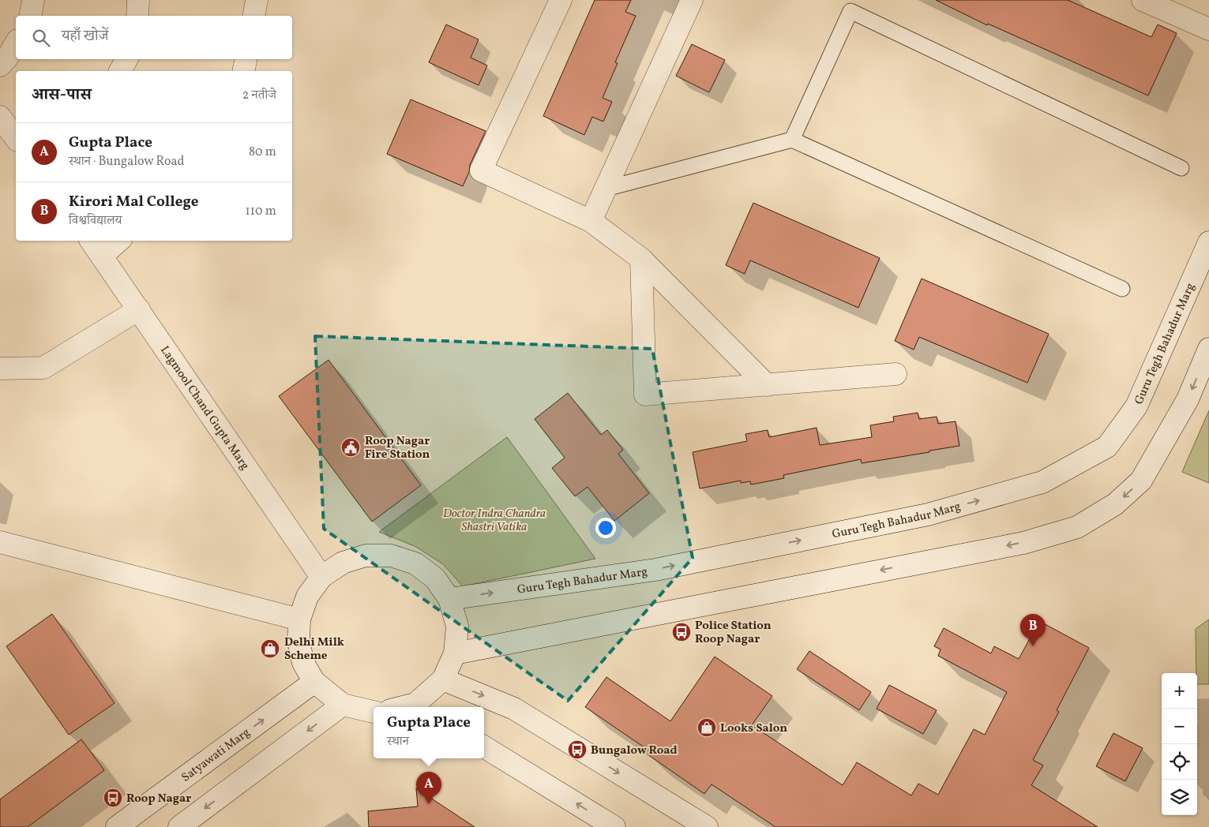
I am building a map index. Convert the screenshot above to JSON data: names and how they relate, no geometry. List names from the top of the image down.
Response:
{
  "streets": {
    "street": ["Guru Tegh Bahadur Marg", "Lagmool Chand Gupta Marg", "Satyawati Marg"]
  },
  "parks": ["Doctor Indra Chandra Shastri Vatika"],
  "places": {
    "public building": ["Roop Nagar Fire Station"],
    "bus stop": ["Police Station Roop Nagar", "Bungalow Road", "Roop Nagar"],
    "shop": ["Delhi Milk Scheme", "Looks Salon"]
  },
  "page": {
    "search": "यहाँ खोजें",
    "heading": ["आस-पास", "2 नतीजे"],
    "list": [
      {
        "mark": "A",
        "name": "Gupta Place",
        "note": "स्थान · Bungalow Road",
        "value": "80 m"
      },
      {
        "mark": "B",
        "name": "Kirori Mal College",
        "note": "विश्वविद्यालय",
        "value": "110 m"
      }
    ],
    "pins": ["B", "A"],
    "map_buttons": ["+", "−"],
    "popup": ["Gupta Place", "स्थान"]
  }
}
